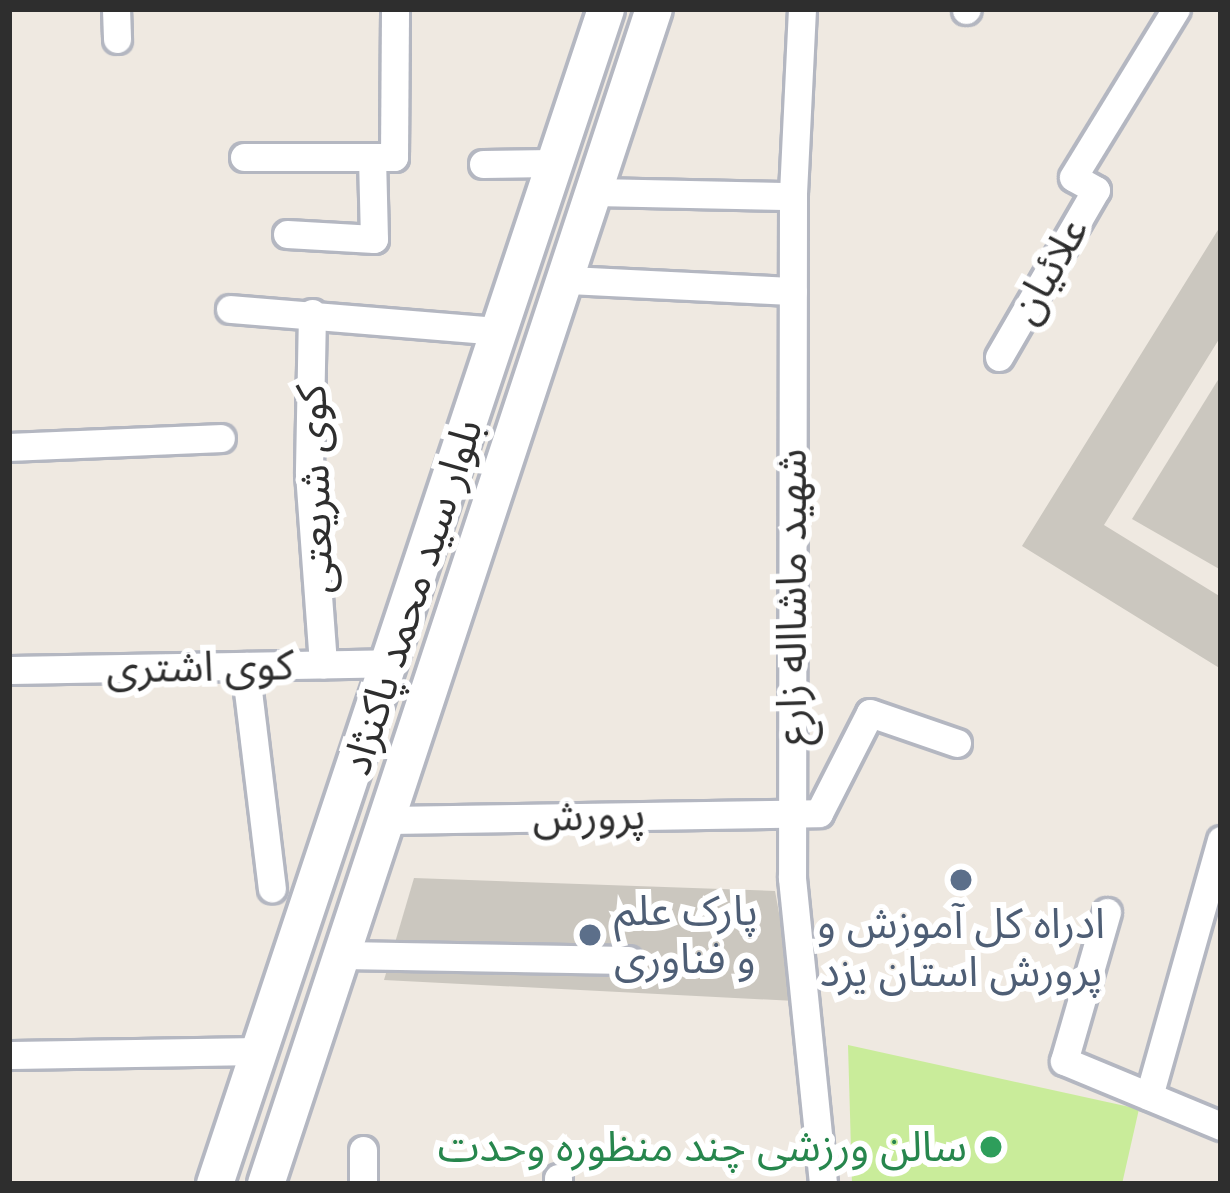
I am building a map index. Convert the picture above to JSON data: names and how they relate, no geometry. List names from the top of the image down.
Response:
{
  "streets": {
    "main road": ["بلوار سید محمد پاکنژاد"],
    "street": [
      "علائیان",
      "کوی شریعتی",
      "شهید ماشااله زارع",
      "کوی اشتری",
      "پرورش"
    ]
  },
  "crossings": [
    ["کوی شریعتی", "کوی اشتری"],
    ["بلوار سید محمد پاکنژاد", "کوی اشتری"],
    ["بلوار سید محمد پاکنژاد", "پرورش"],
    ["شهید ماشااله زارع", "پرورش"]
  ],
  "places": ["ادراه کل آموزش و پرورش استان یزد", "پارک علم و فناوری", "سالن ورزشی چند منظوره وحدت"]
}
